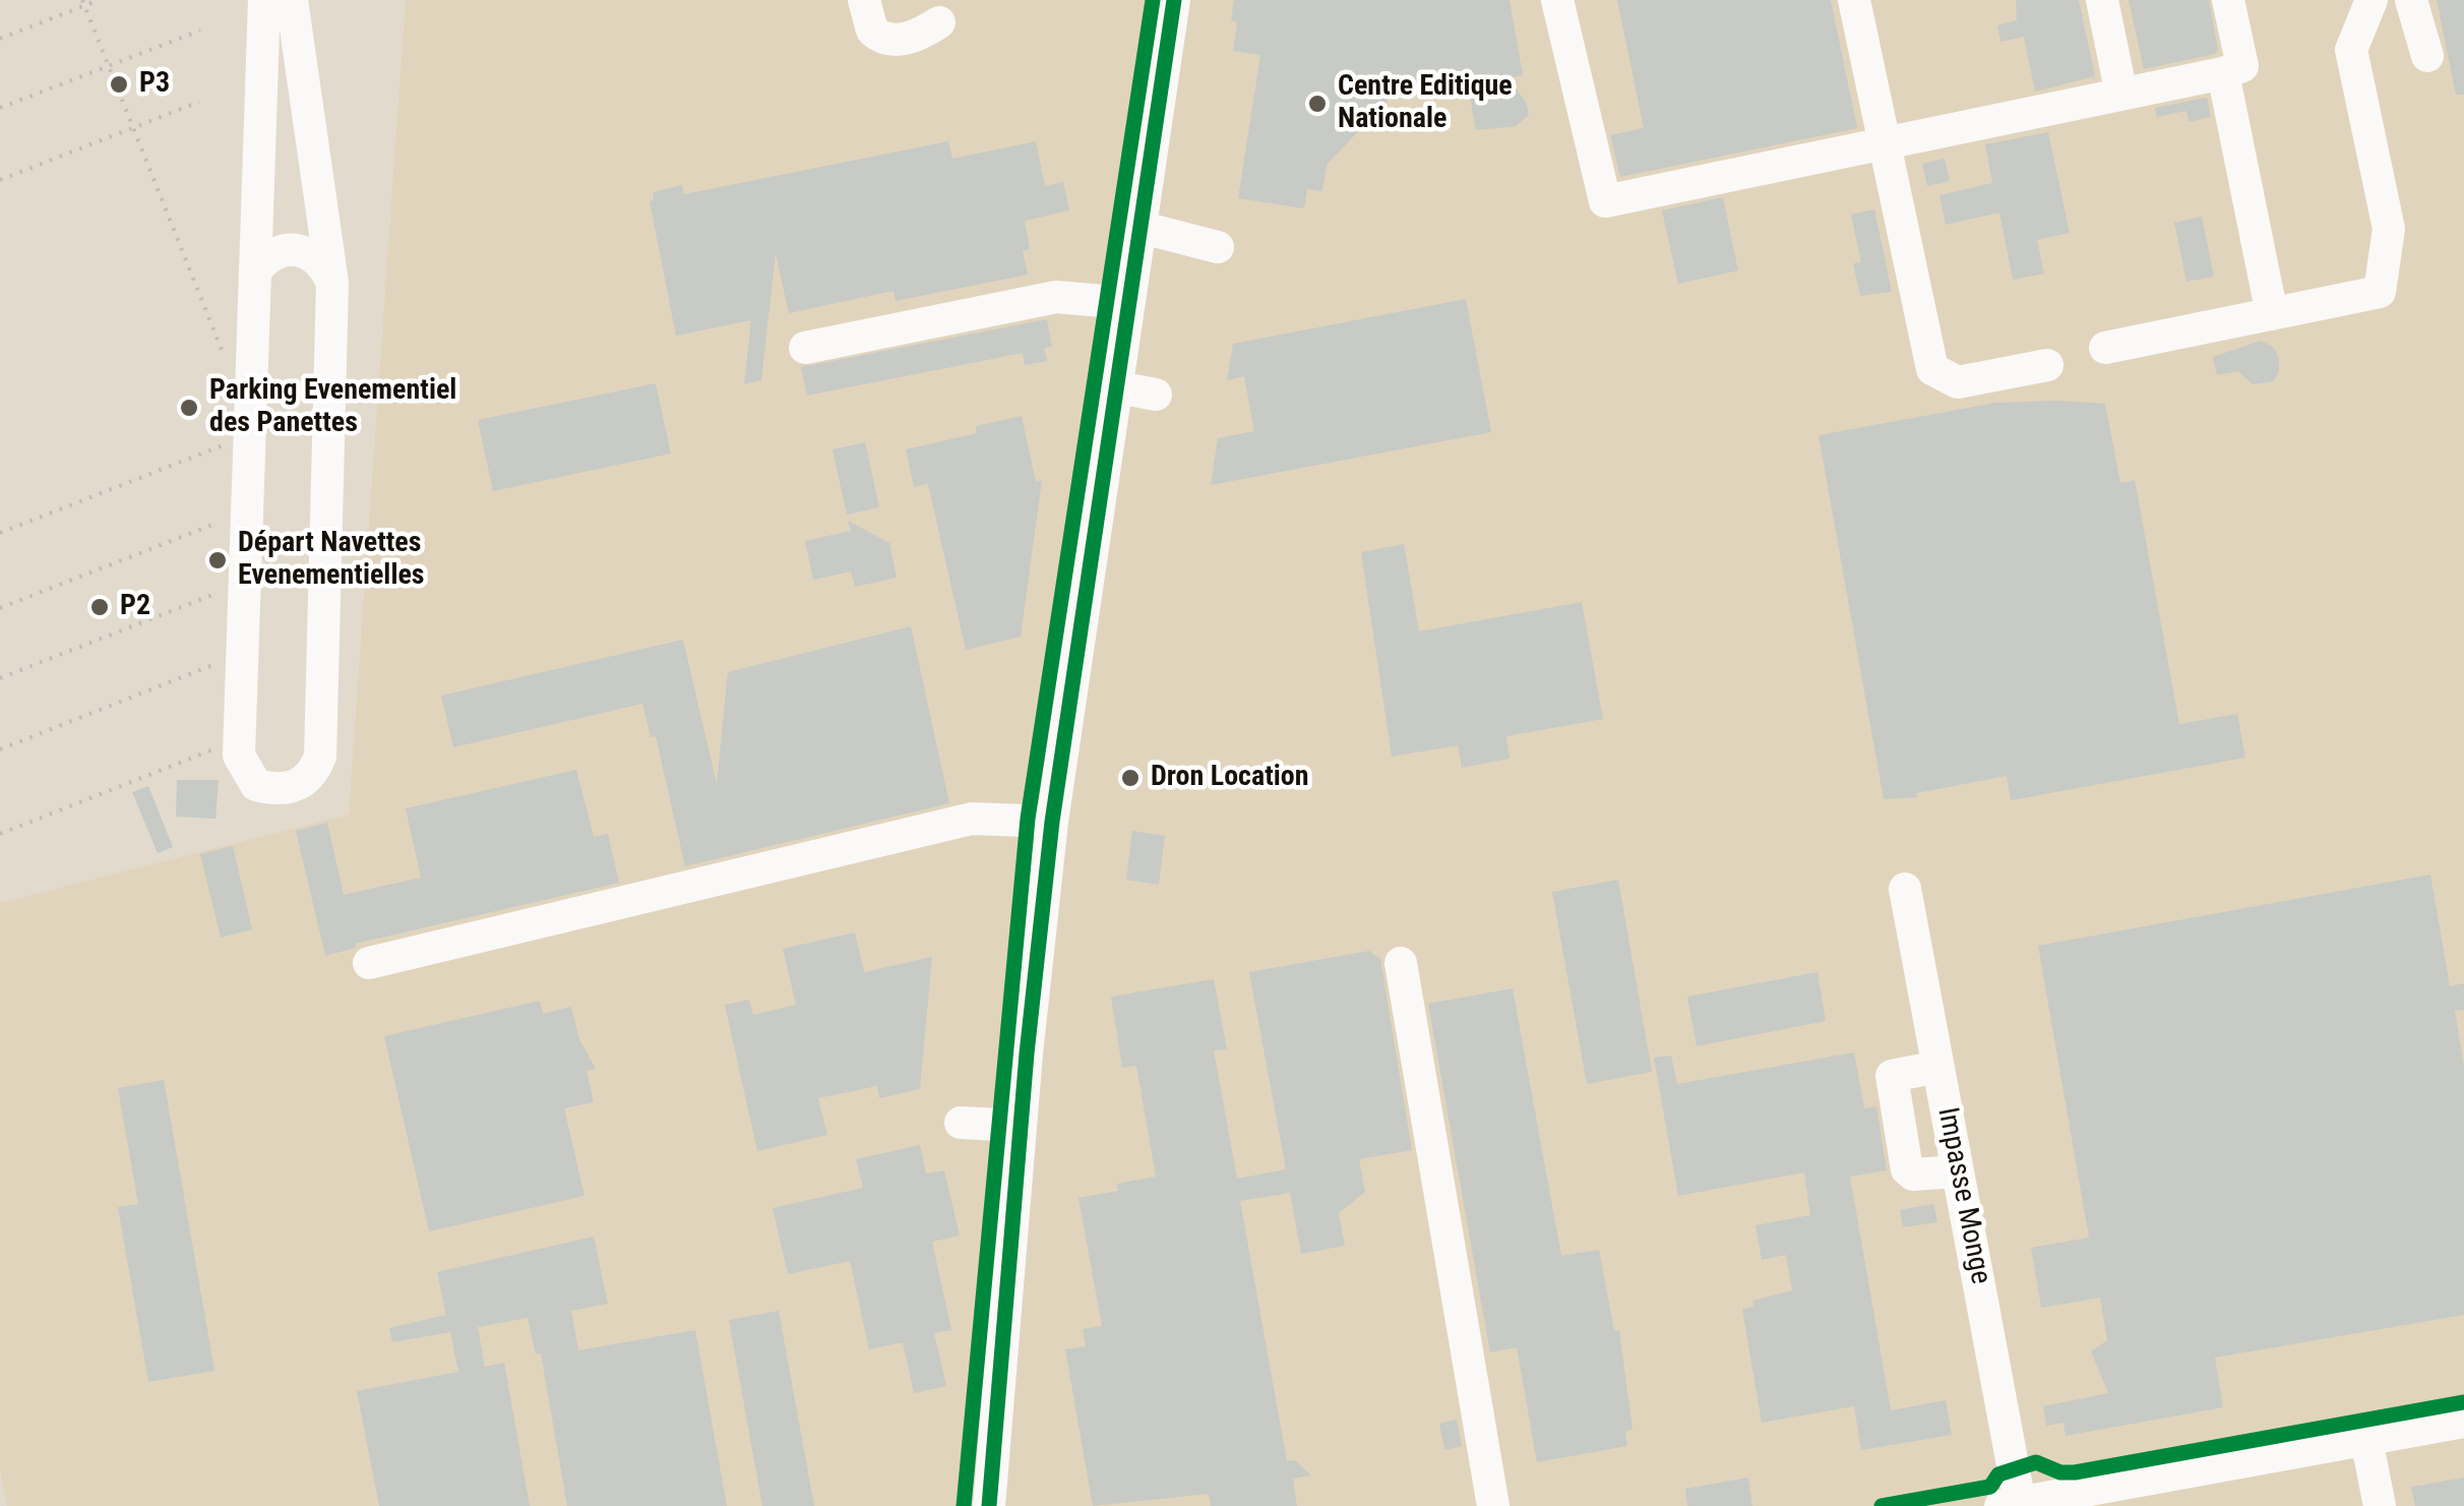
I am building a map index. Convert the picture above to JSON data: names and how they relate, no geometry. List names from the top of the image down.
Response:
{
  "streets": {
    "street": ["Impasse Monge"]
  },
  "places": [
    "P3",
    "Centre Editique Nationale",
    "Parking Evenementiel des Panettes",
    "Départ Navettes Evenementielles",
    "P2",
    "Dron Location"
  ]
}
